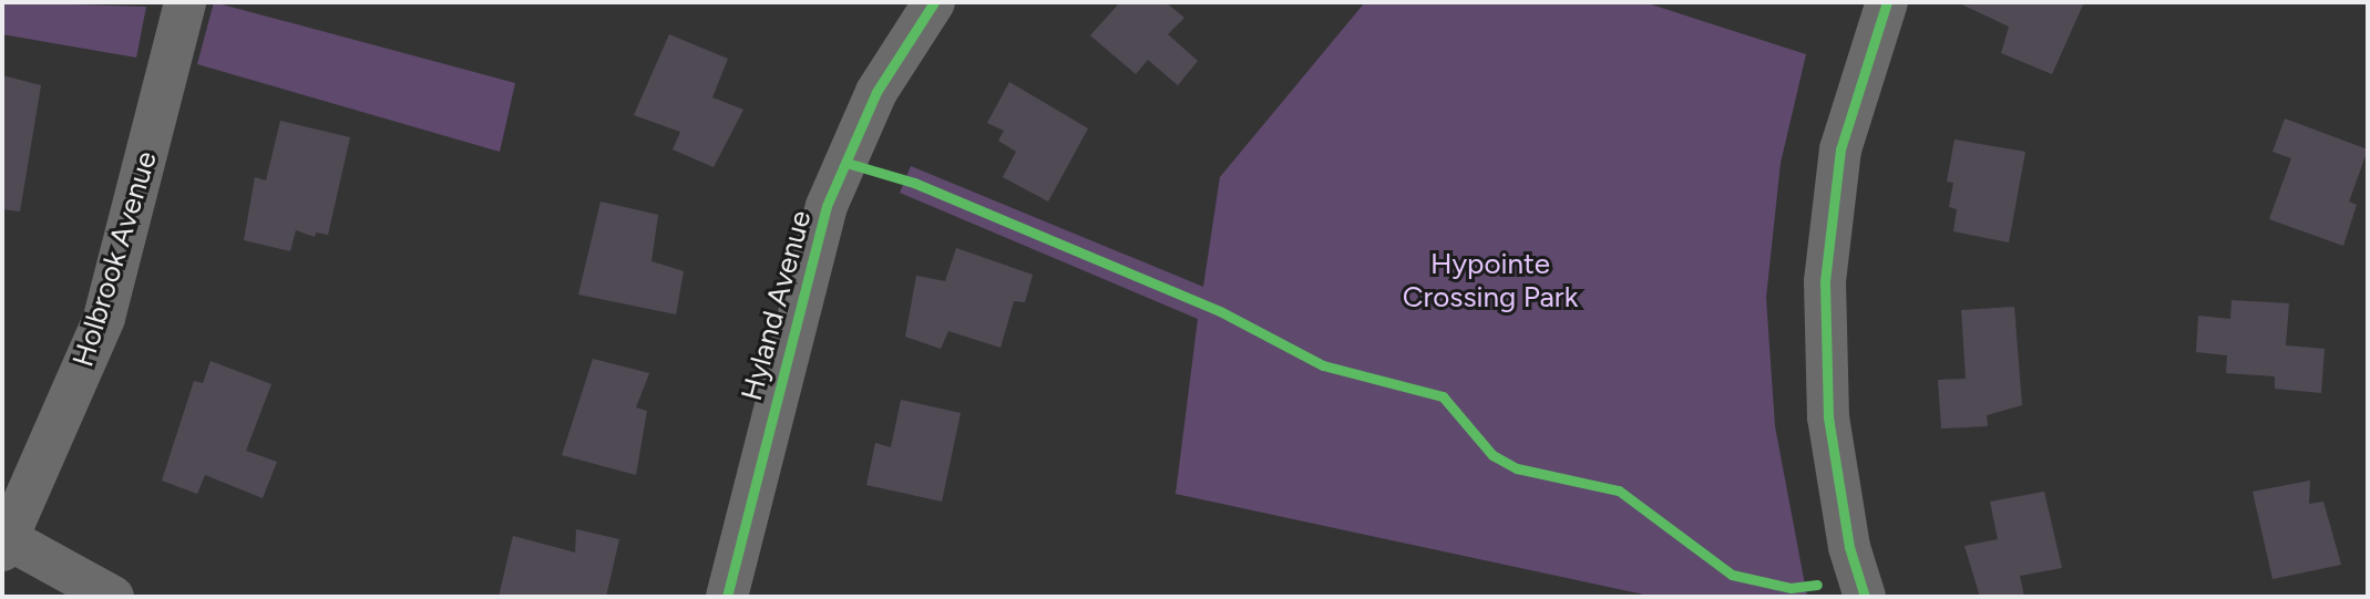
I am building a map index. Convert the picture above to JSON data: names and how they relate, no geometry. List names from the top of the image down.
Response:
{
  "streets": {
    "street": ["Holbrook Avenue", "Hyland Avenue"]
  },
  "parks": ["Hypointe Crossing Park"]
}
